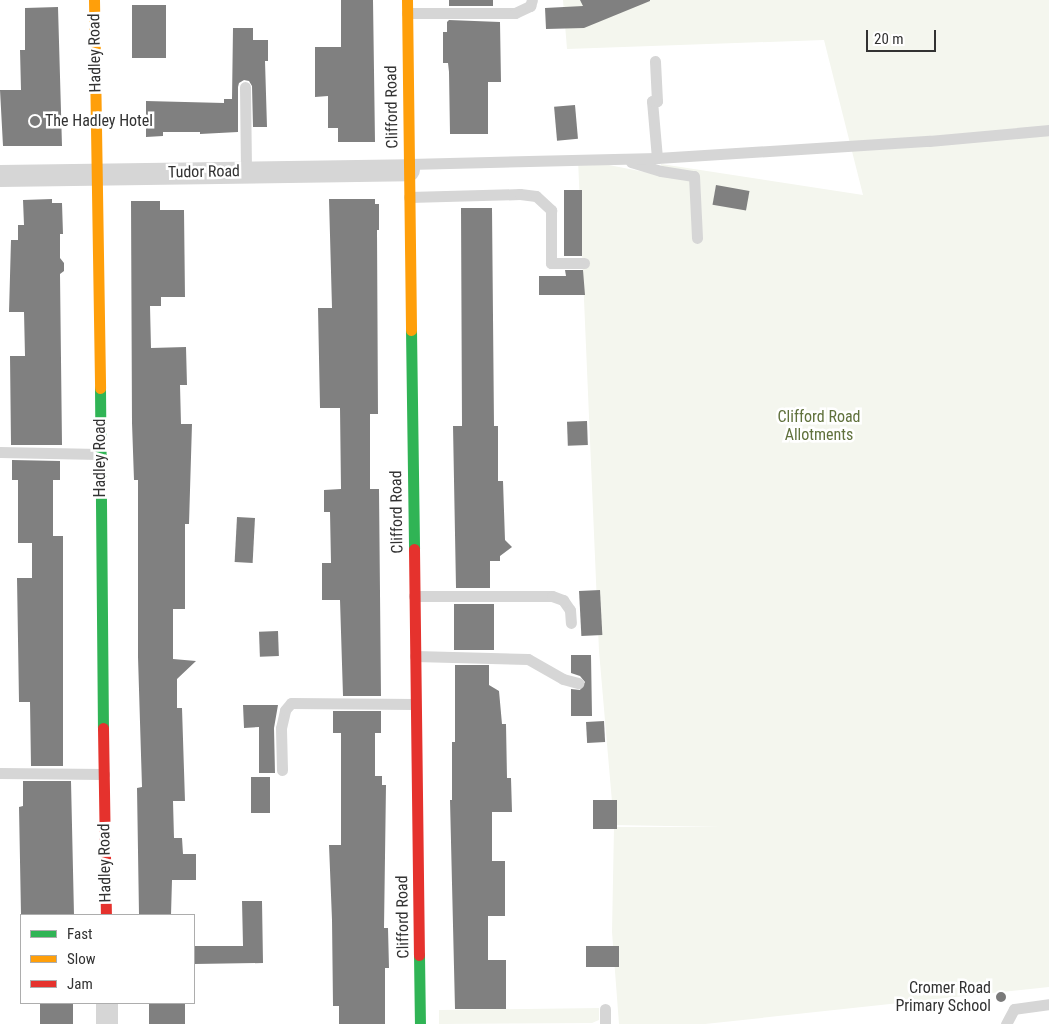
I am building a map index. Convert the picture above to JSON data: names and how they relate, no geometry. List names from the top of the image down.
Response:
{
  "streets": {
    "street": ["Hadley Road", "Clifford Road", "Tudor Road"]
  },
  "crossings": [
    ["Hadley Road", "Tudor Road"],
    ["Clifford Road", "Tudor Road"]
  ],
  "parks": ["Clifford Road Allotments"],
  "places": ["The Hadley Hotel", "Cromer Road Primary School"],
  "legend": ["Fast", "Slow", "Jam"],
  "scale_bar": "20 m"
}
